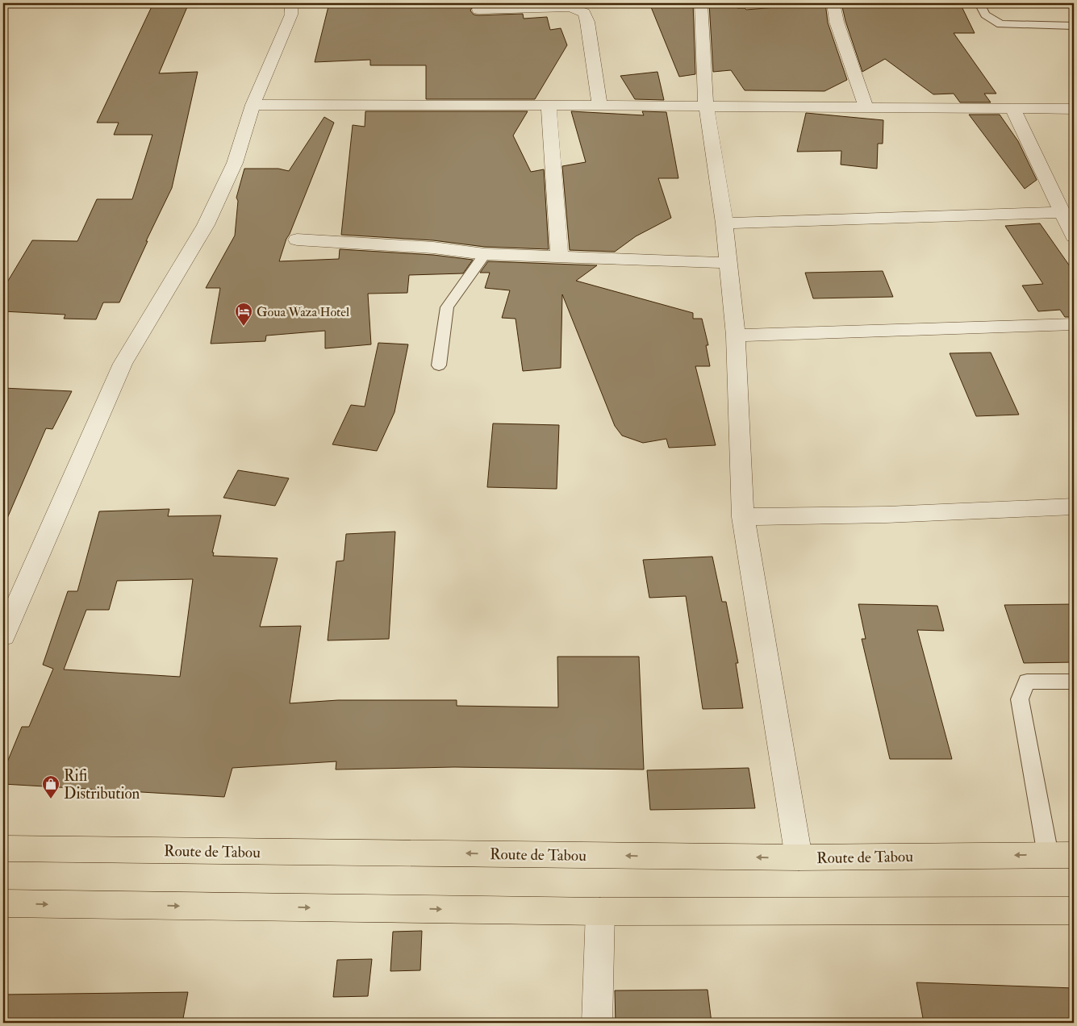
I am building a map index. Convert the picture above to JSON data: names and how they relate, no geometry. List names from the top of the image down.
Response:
{
  "streets": {
    "main road": ["Route de Tabou"]
  },
  "places": {
    "hotel": ["Goua Waza Hotel"],
    "shop": ["Rifi Distribution"]
  }
}
